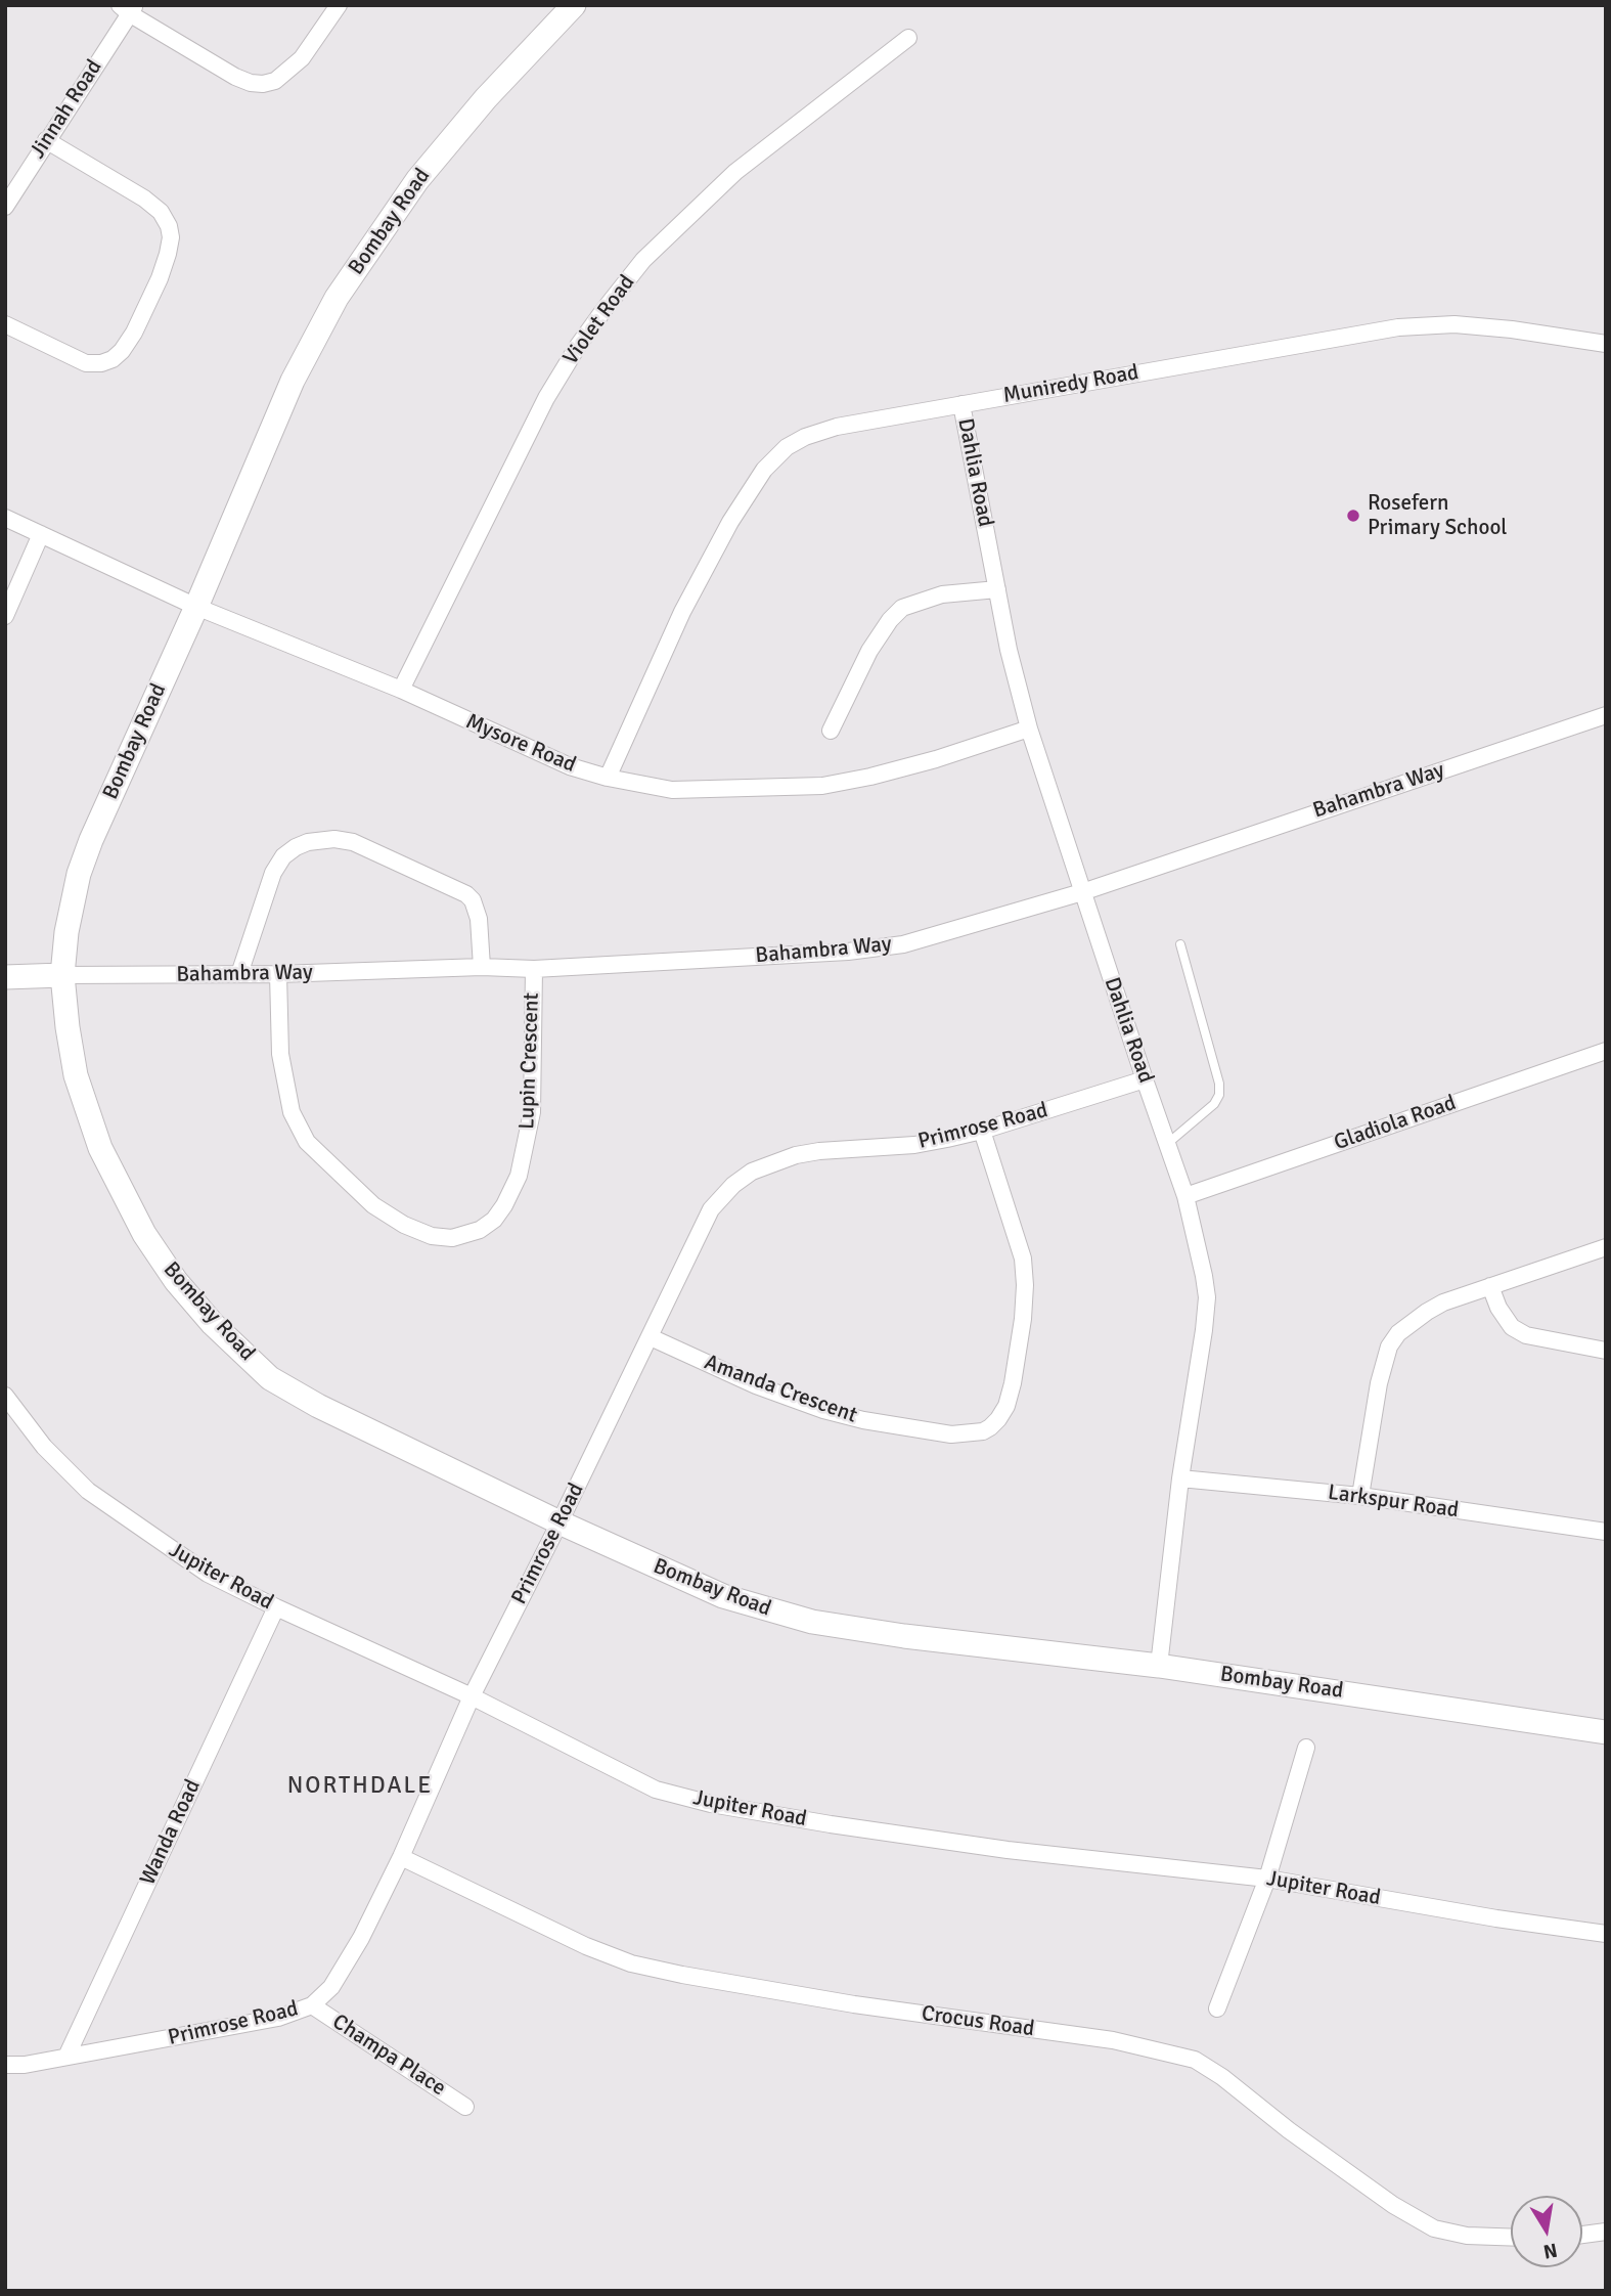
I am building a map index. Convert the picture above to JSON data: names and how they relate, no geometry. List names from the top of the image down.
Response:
{
  "streets": {
    "street": [
      "Jinnah Road",
      "Bombay Road",
      "Violet Road",
      "Muniredy Road",
      "Dahlia Road",
      "Mysore Road",
      "Bahambra Way",
      "Lupin Crescent",
      "Gladiola Road",
      "Primrose Road",
      "Amanda Crescent",
      "Larkspur Road",
      "Jupiter Road",
      "Wanda Road",
      "Crocus Road",
      "Champa Place"
    ]
  },
  "crossings": [
    ["Bombay Road", "Dahlia Road"],
    ["Bombay Road", "Mysore Road"],
    ["Bombay Road", "Bahambra Way"],
    ["Bombay Road", "Primrose Road"],
    ["Violet Road", "Mysore Road"],
    ["Muniredy Road", "Dahlia Road"],
    ["Muniredy Road", "Mysore Road"],
    ["Dahlia Road", "Mysore Road"],
    ["Dahlia Road", "Bahambra Way"],
    ["Dahlia Road", "Gladiola Road"],
    ["Dahlia Road", "Primrose Road"],
    ["Dahlia Road", "Larkspur Road"],
    ["Bahambra Way", "Lupin Crescent"],
    ["Primrose Road", "Amanda Crescent"],
    ["Primrose Road", "Jupiter Road"],
    ["Primrose Road", "Wanda Road"],
    ["Primrose Road", "Crocus Road"],
    ["Primrose Road", "Champa Place"],
    ["Jupiter Road", "Wanda Road"]
  ],
  "districts": ["NORTHDALE"],
  "places": ["Rosefern Primary School"],
  "north": "bottom"
}
